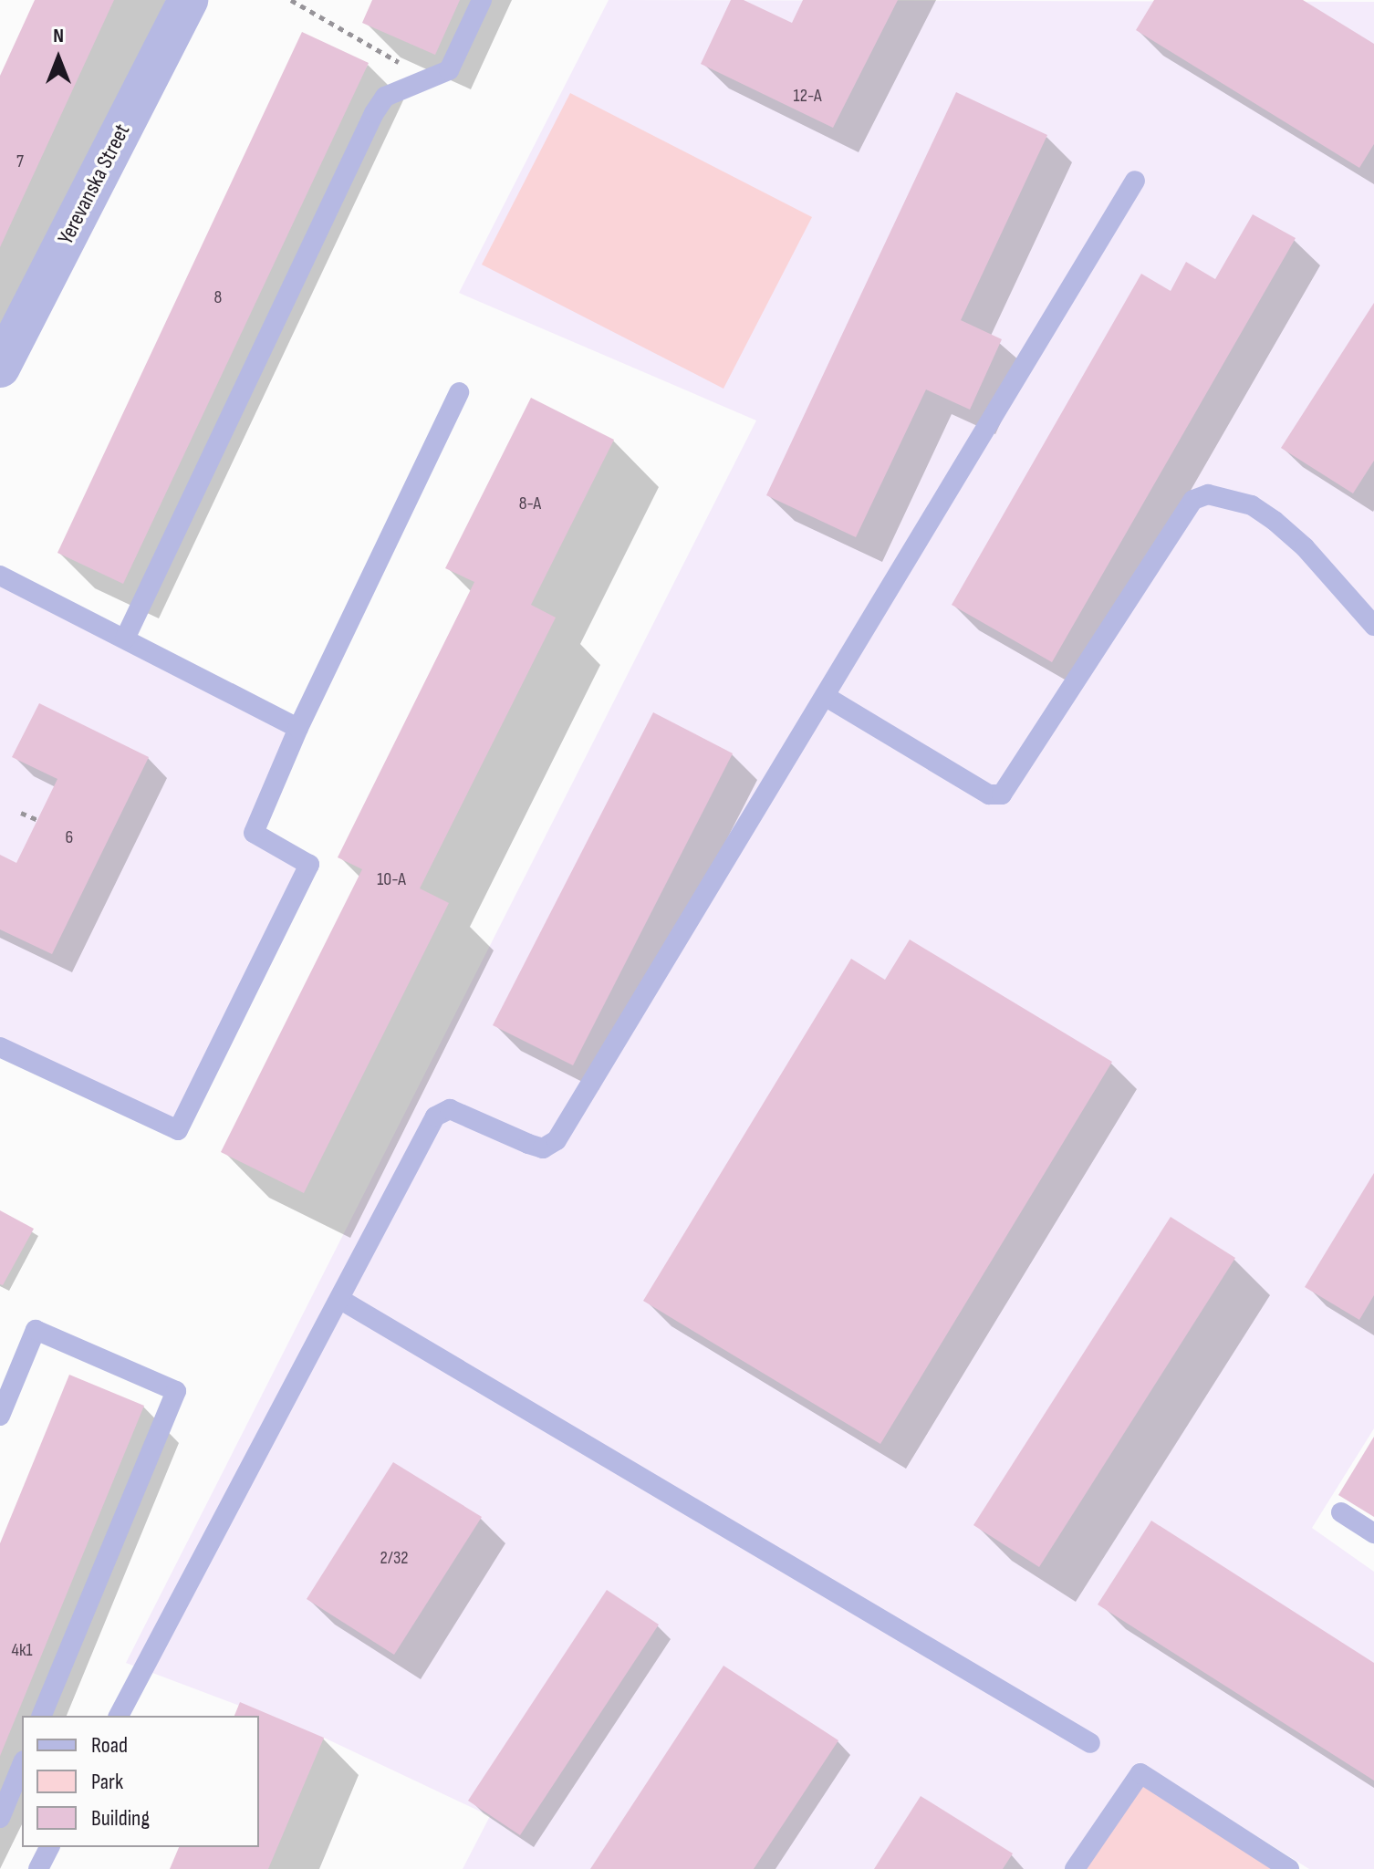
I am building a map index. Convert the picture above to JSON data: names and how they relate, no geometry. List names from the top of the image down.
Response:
{
  "streets": {
    "street": ["Yerevanska Street"]
  },
  "house_numbers": [
    "12-А",
    "7",
    "8",
    "8-А",
    "6",
    "10-А",
    "2/32",
    "4к1"
  ],
  "legend": ["Road", "Park", "Building"],
  "north": "top"
}
